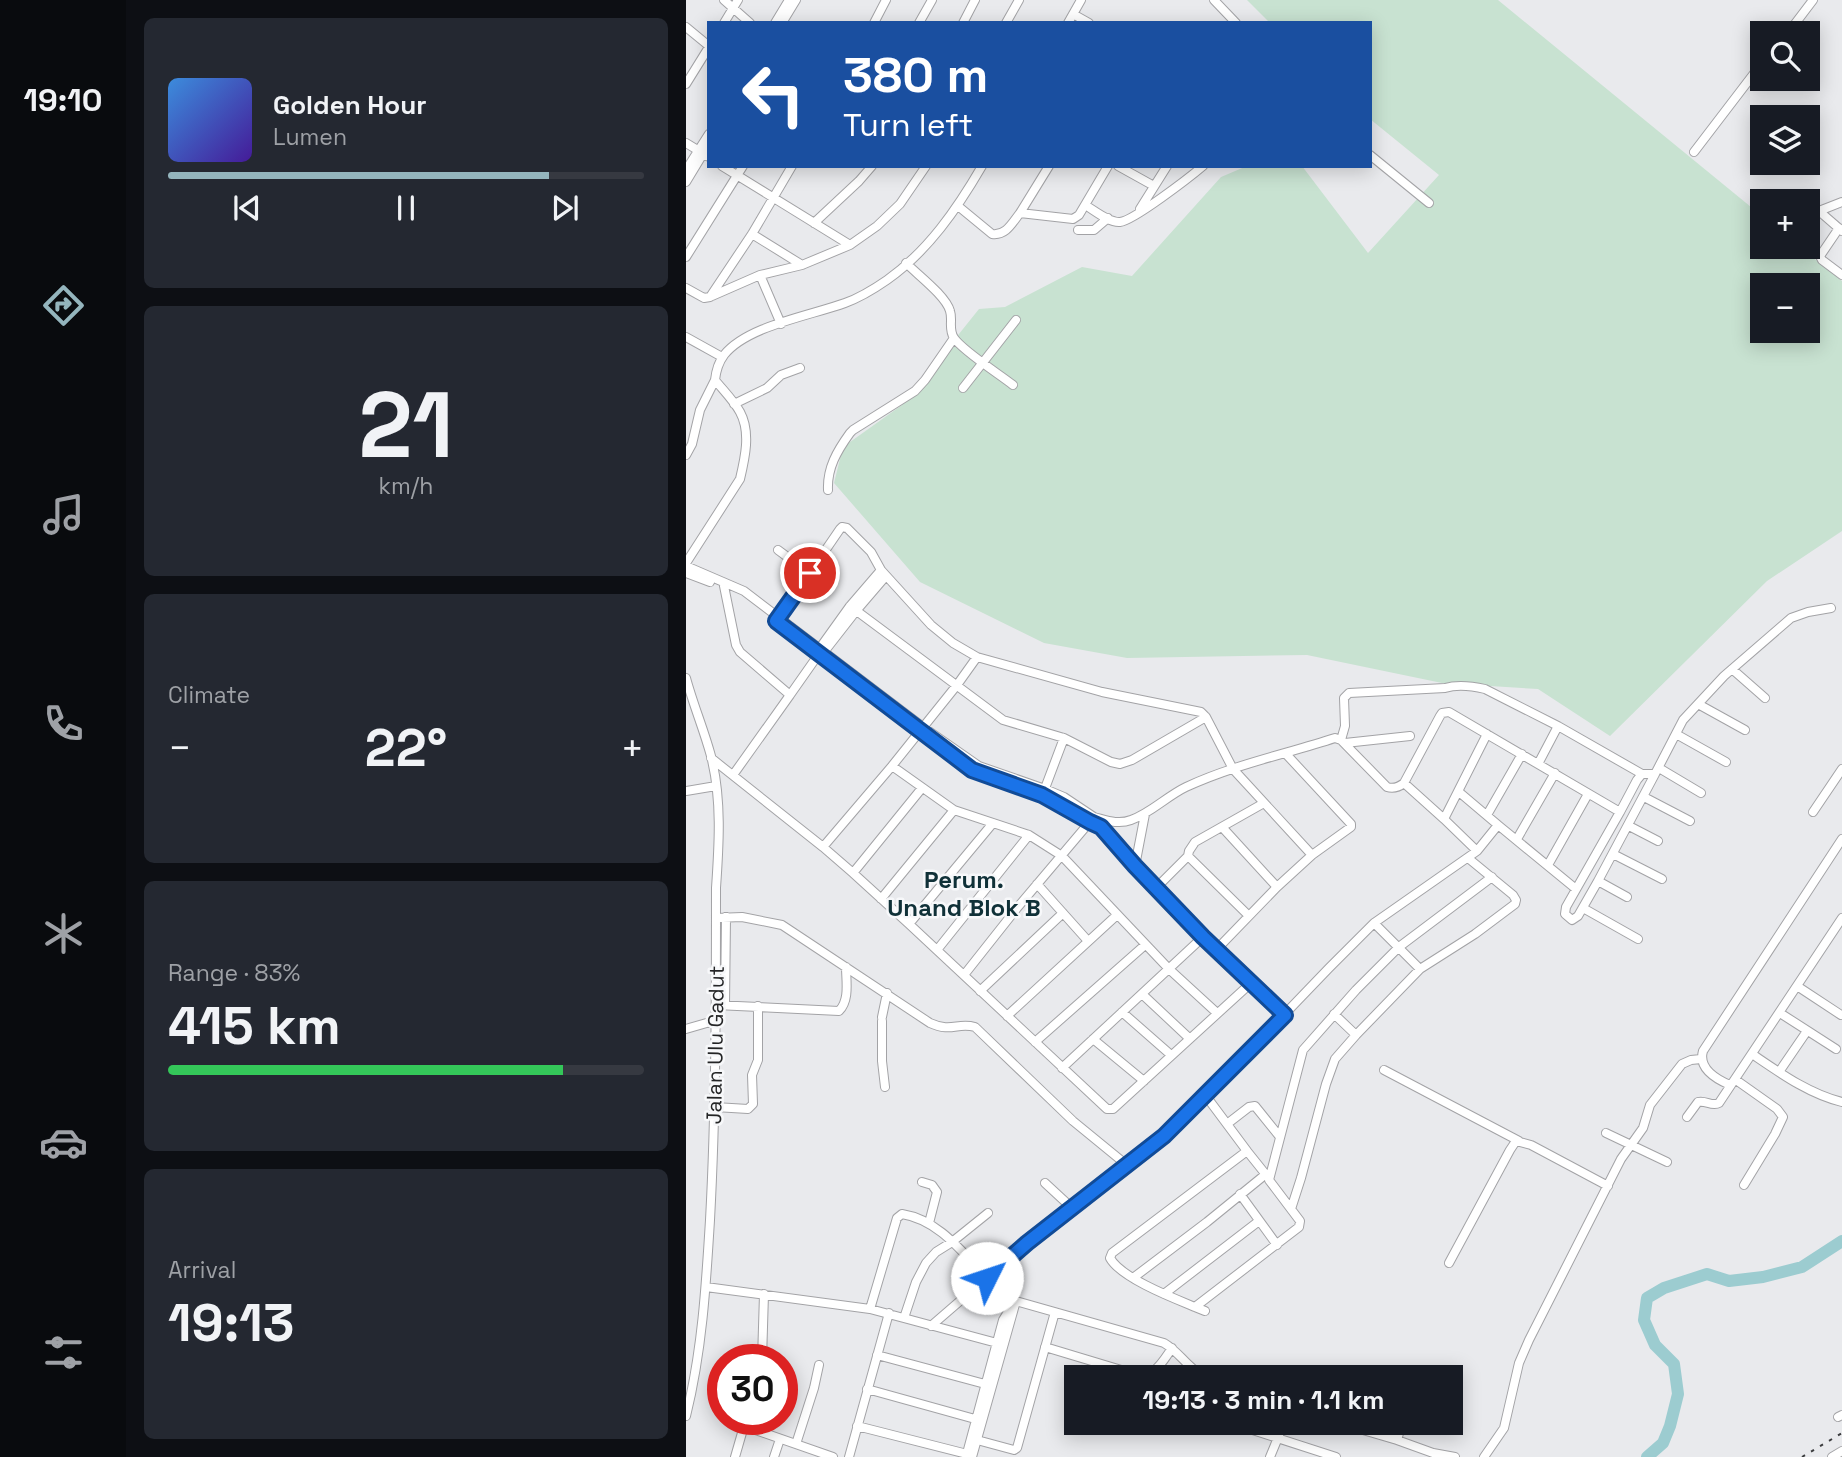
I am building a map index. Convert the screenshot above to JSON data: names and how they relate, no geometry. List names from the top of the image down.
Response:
{
  "streets": {
    "street": ["Jalan Ulu Gadut"]
  },
  "districts": ["Perum. Unand Blok B"],
  "page": {
    "tabs": "19:10",
    "map_buttons": ["+", "−"],
    "turn": ["380 m", "Turn left"],
    "song": ["Golden Hour", "Lumen"],
    "tile": [
      ["21", "km/h"],
      "Climate",
      ["Range · 83%", "415 km"],
      ["Arrival", "19:13"]
    ],
    "heat": ["−", "22°", "+"],
    "limit": "30",
    "trip": "19:13 · 3 min · 1.1 km"
  }
}
